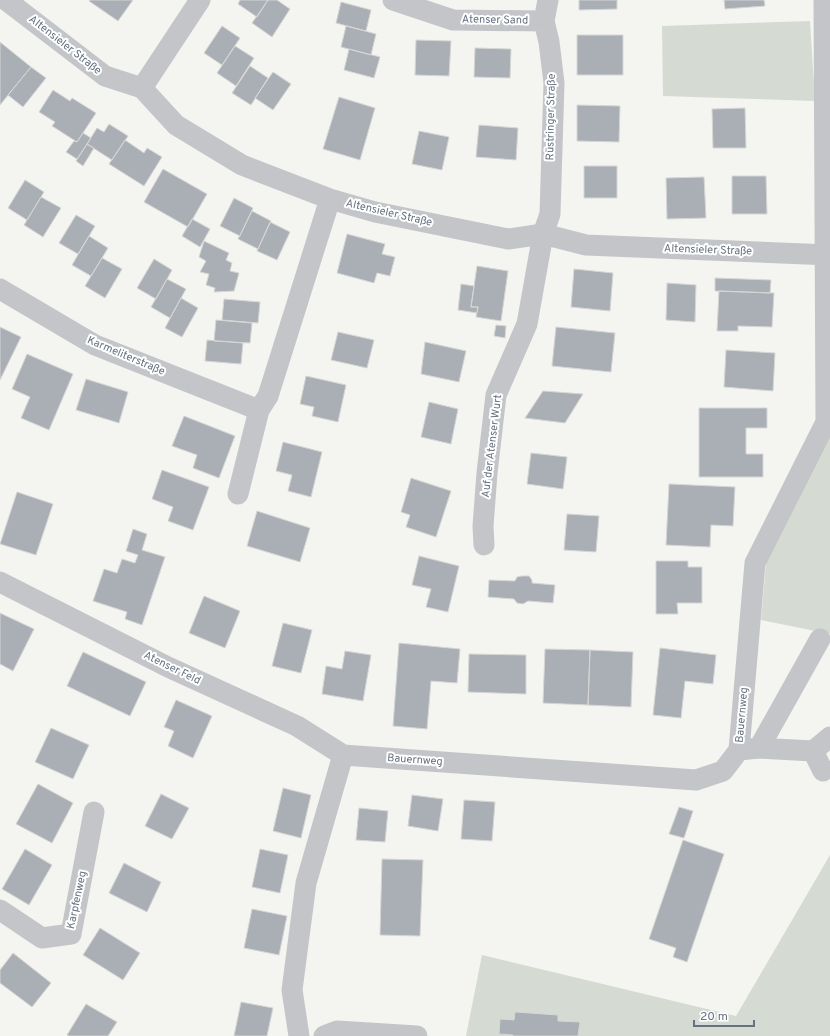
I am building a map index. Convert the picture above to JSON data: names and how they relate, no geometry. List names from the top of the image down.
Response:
{
  "streets": {
    "street": [
      "Atenser Sand",
      "Altensieler Straße",
      "Rüstringer Straße",
      "Karmeliterstraße",
      "Auf der Atenser Wurt",
      "Atenser Feld",
      "Bauernweg",
      "Karpfenweg"
    ]
  },
  "crossings": [
    ["Atenser Sand", "Rüstringer Straße"],
    ["Altensieler Straße", "Rüstringer Straße"],
    ["Altensieler Straße", "Auf der Atenser Wurt"],
    ["Altensieler Straße", "Bauernweg"],
    ["Rüstringer Straße", "Auf der Atenser Wurt"],
    ["Atenser Feld", "Bauernweg"]
  ],
  "scale_bar": "20 m"
}
